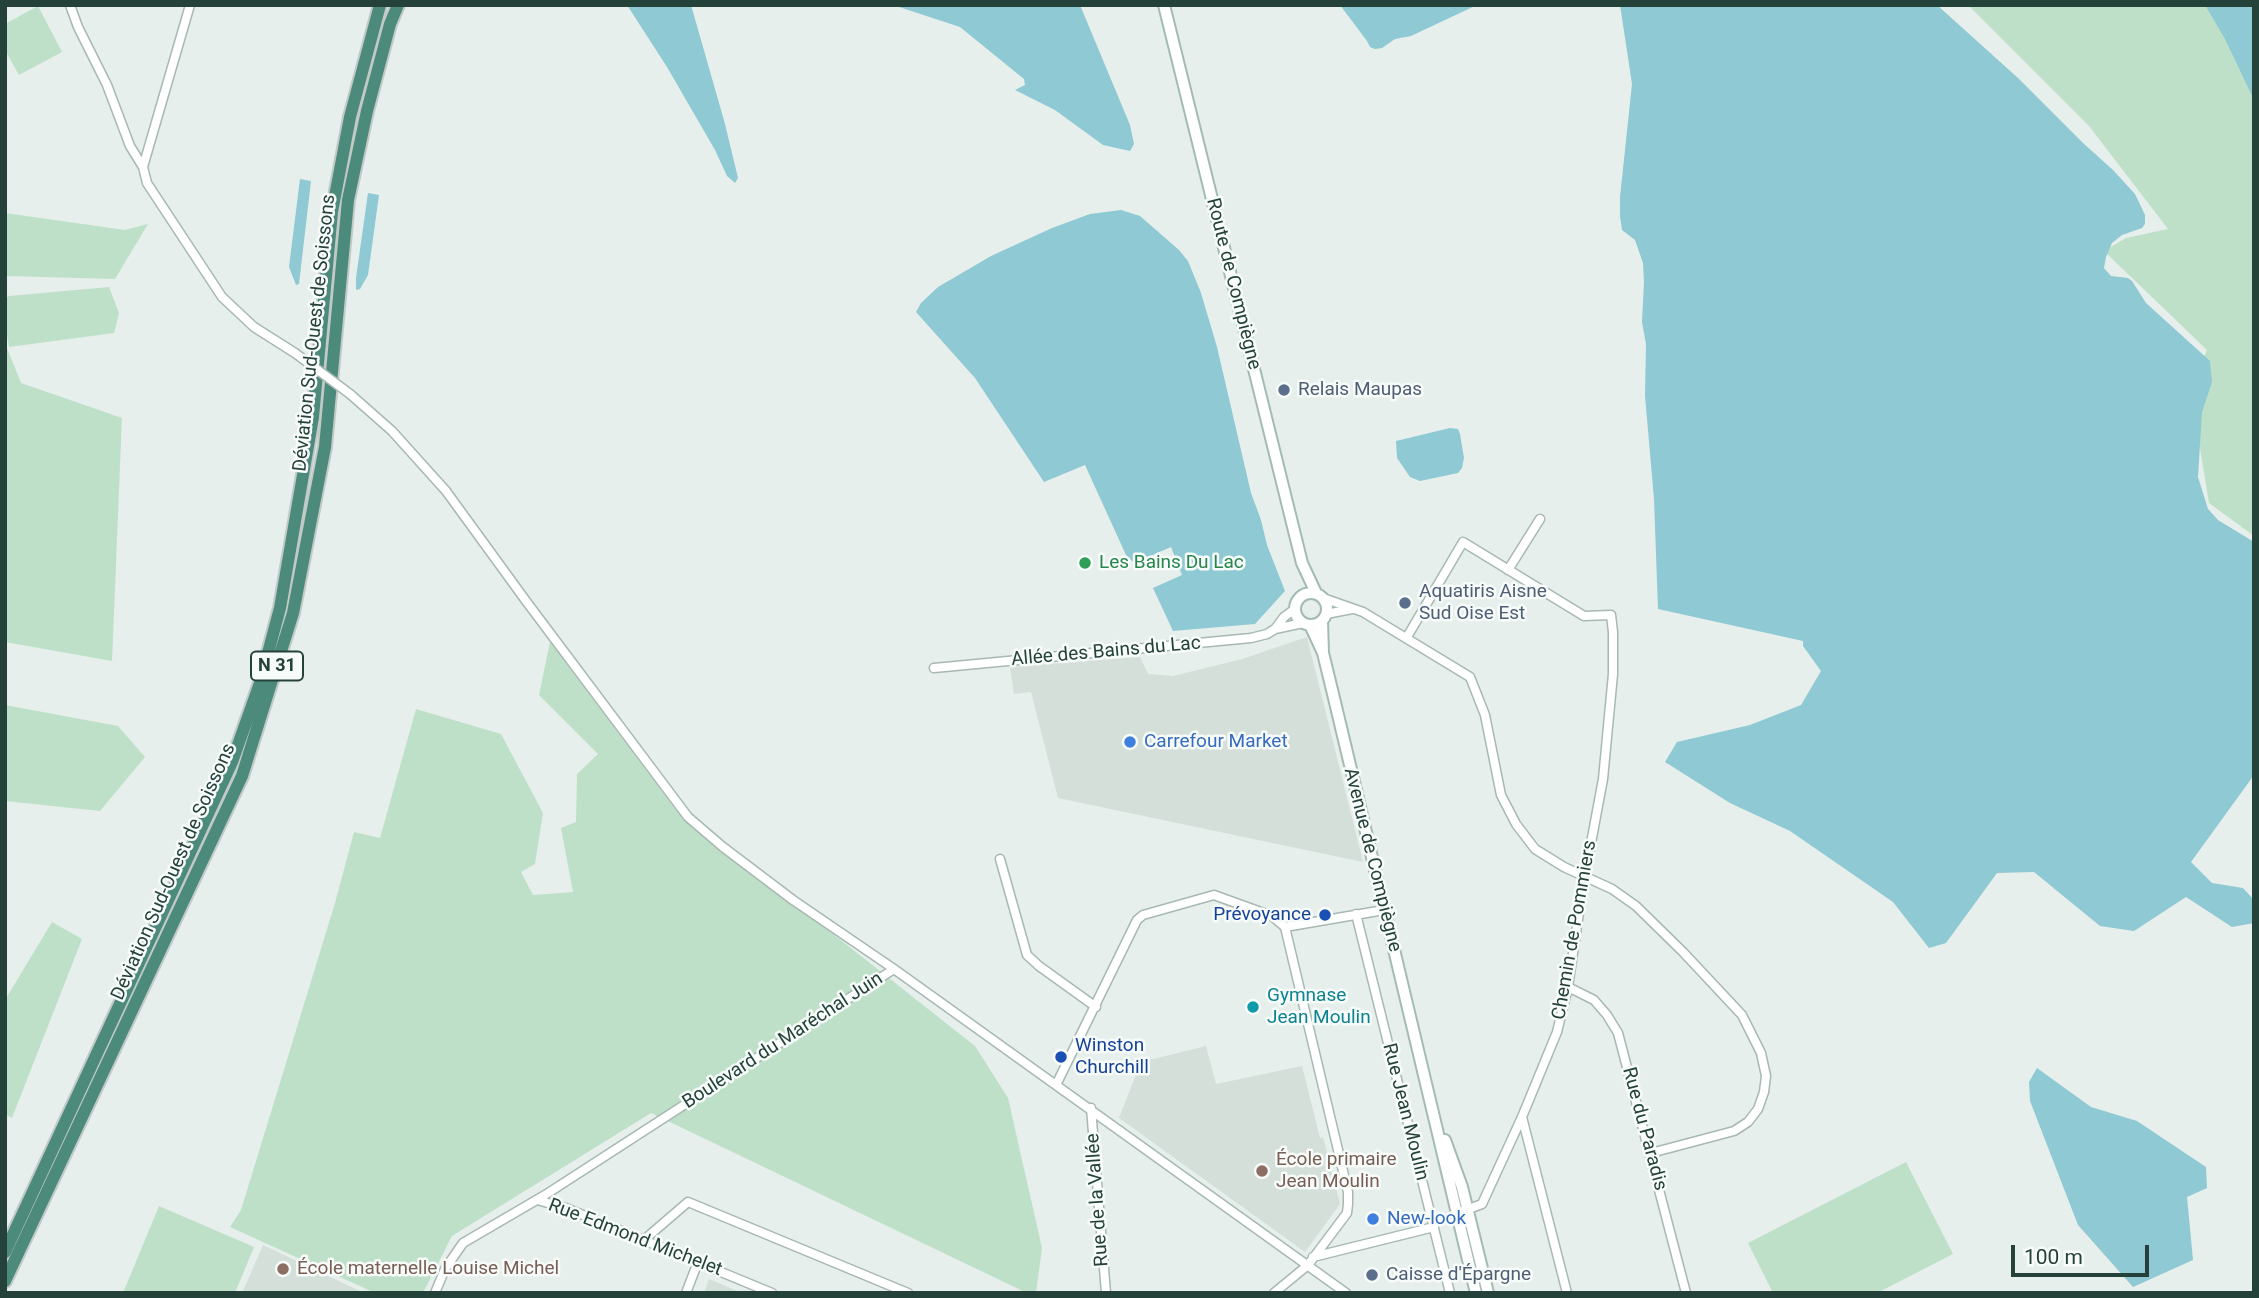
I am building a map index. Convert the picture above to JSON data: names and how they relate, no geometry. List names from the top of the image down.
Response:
{
  "streets": {
    "highway": ["Déviation Sud-Ouest de Soissons", "N 31"],
    "main road": ["Route de Compiègne", "Avenue de Compiègne"],
    "street": [
      "Allée des Bains du Lac",
      "Chemin de Pommiers",
      "Boulevard du Maréchal Juin",
      "Rue Jean Moulin",
      "Rue du Paradis",
      "Rue de la Vallée",
      "Rue Edmond Michelet"
    ]
  },
  "crossings": [
    ["Allée des Bains du Lac", "Avenue de Compiègne"],
    ["Avenue de Compiègne", "Chemin de Pommiers"],
    ["Chemin de Pommiers", "Rue du Paradis"],
    ["Boulevard du Maréchal Juin", "Rue de la Vallée"],
    ["Boulevard du Maréchal Juin", "Rue Edmond Michelet"]
  ],
  "places": [
    "Relais Maupas",
    "Les Bains Du Lac",
    "Aquatiris Aisne Sud Oise Est",
    "Carrefour Market",
    "Prévoyance",
    "Gymnase Jean Moulin",
    "Winston Churchill",
    "École primaire Jean Moulin",
    "New-look",
    "École maternelle Louise Michel",
    "Caisse d'Épargne"
  ],
  "scale_bar": "100 m"
}
